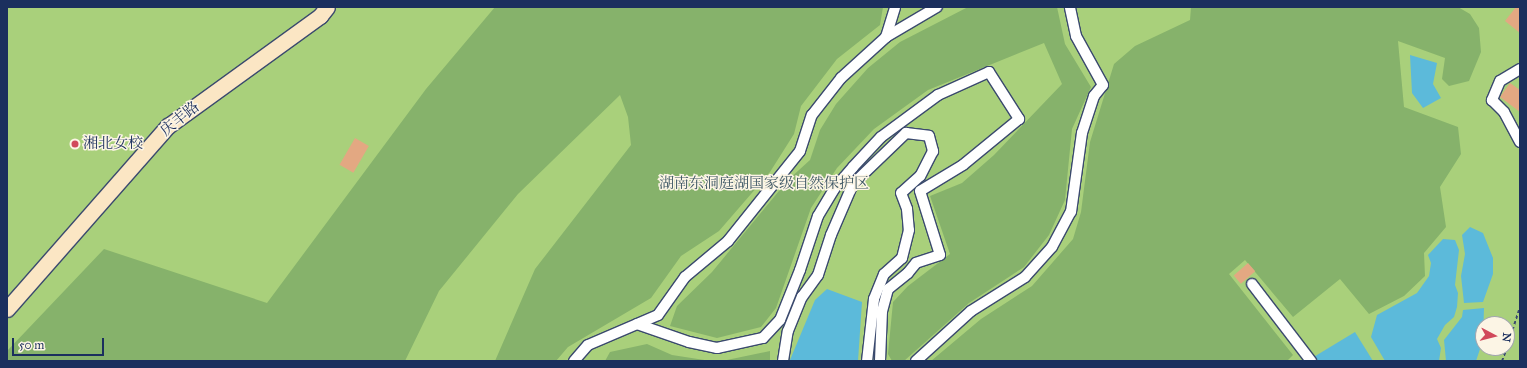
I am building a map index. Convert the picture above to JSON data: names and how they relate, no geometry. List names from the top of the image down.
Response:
{
  "streets": {
    "street": ["庆丰路"]
  },
  "parks": ["湖南东洞庭湖国家级自然保护区"],
  "places": ["湘北女校"],
  "scale_bar": "50 m",
  "north": "right"
}
